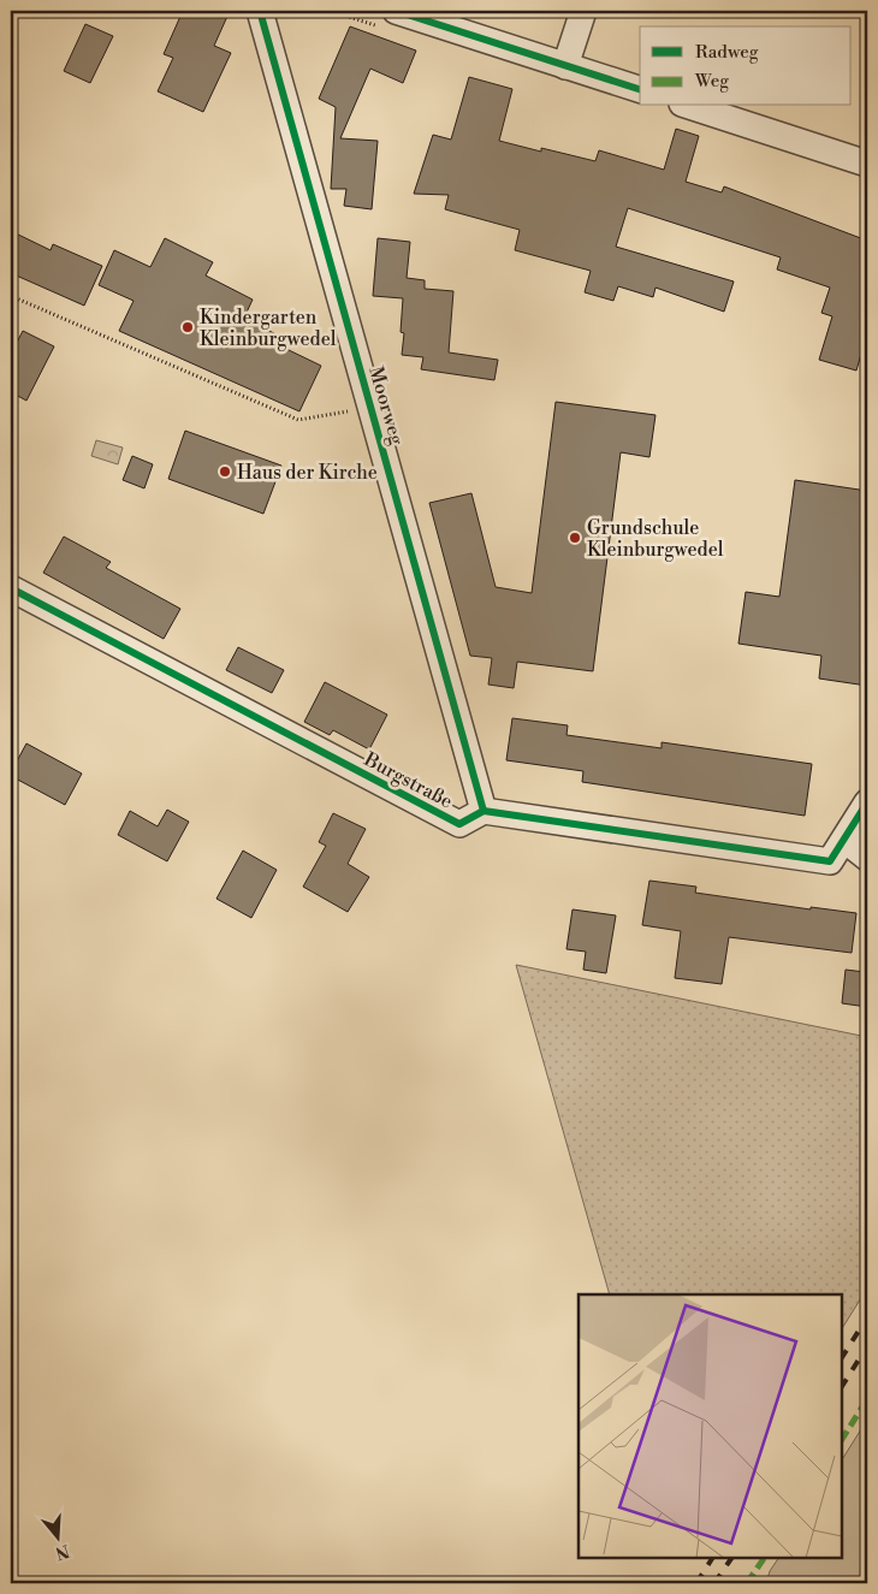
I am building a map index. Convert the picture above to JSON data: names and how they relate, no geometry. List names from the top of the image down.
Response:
{
  "streets": {
    "street": ["Moorweg", "Burgstraße"]
  },
  "crossings": [
    ["Moorweg", "Burgstraße"]
  ],
  "places": ["Kindergarten Kleinburgwedel", "Haus der Kirche", "Grundschule Kleinburgwedel"],
  "legend": ["Radweg", "Weg"],
  "north": "bottom"
}
